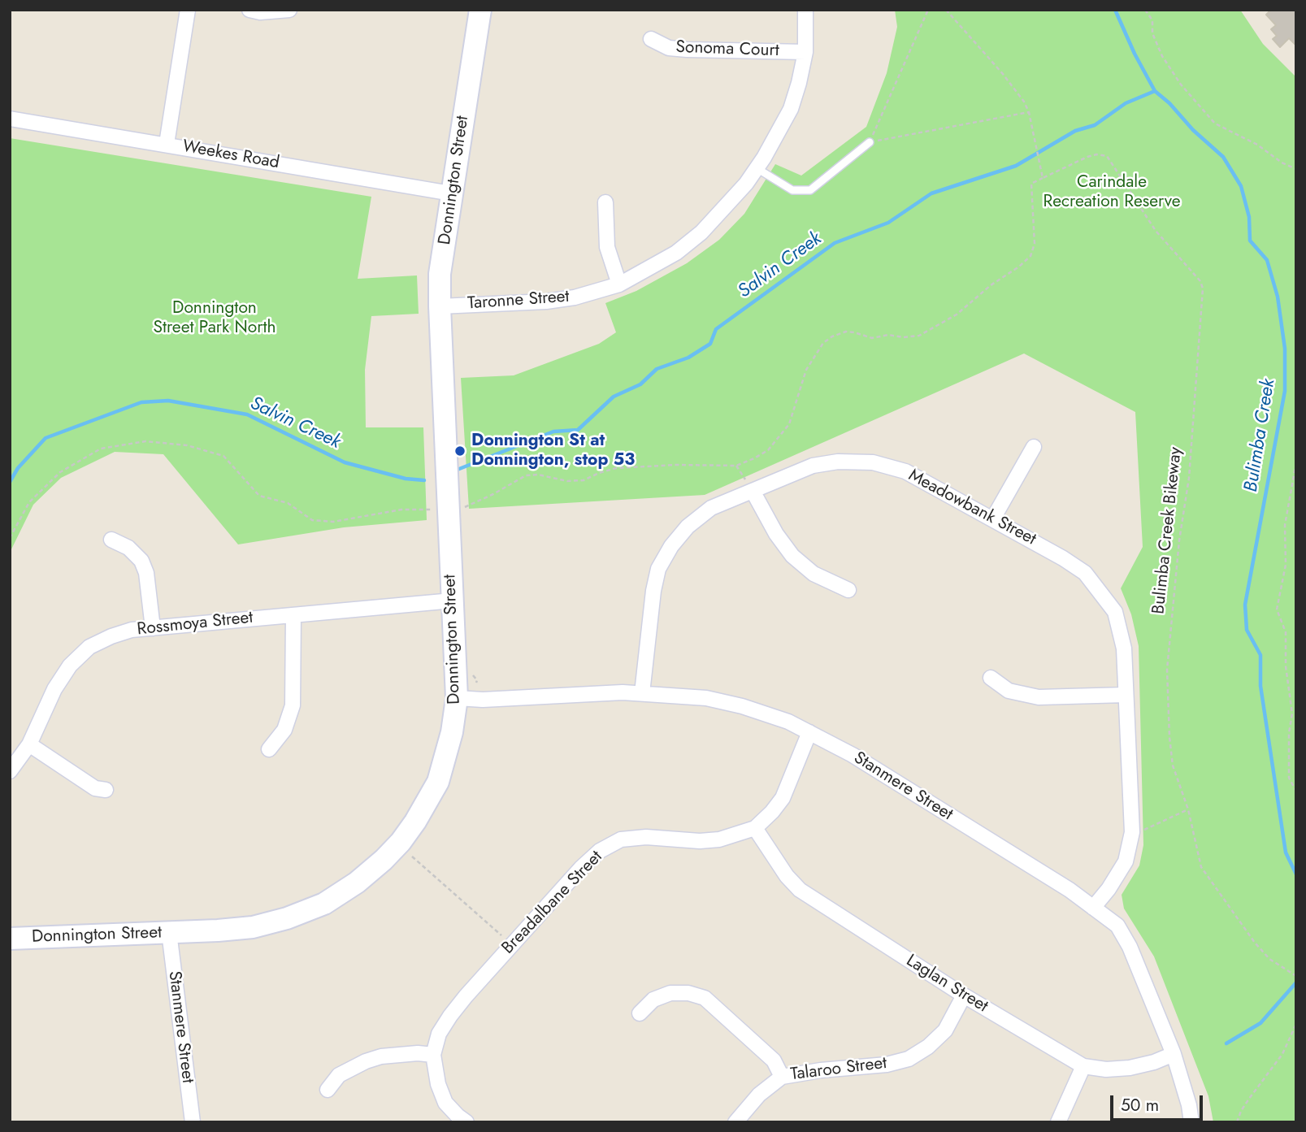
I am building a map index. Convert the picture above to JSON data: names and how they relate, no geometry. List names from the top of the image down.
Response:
{
  "streets": {
    "street": [
      "Sonoma Court",
      "Weekes Road",
      "Donnington Street",
      "Taronne Street",
      "Meadowbank Street",
      "Rossmoya Street",
      "Stanmere Street",
      "Breadalbane Street",
      "Laglan Street",
      "Talaroo Street"
    ],
    "path": ["Bulimba Creek Bikeway"]
  },
  "crossings": [
    ["Sonoma Court", "Taronne Street"],
    ["Weekes Road", "Donnington Street"],
    ["Donnington Street", "Taronne Street"],
    ["Donnington Street", "Rossmoya Street"],
    ["Donnington Street", "Stanmere Street"],
    ["Meadowbank Street", "Stanmere Street"],
    ["Stanmere Street", "Breadalbane Street"],
    ["Stanmere Street", "Laglan Street"],
    ["Breadalbane Street", "Laglan Street"],
    ["Laglan Street", "Talaroo Street"]
  ],
  "water": ["Salvin Creek", "Bulimba Creek"],
  "parks": ["Carindale Recreation Reserve", "Donnington Street Park North"],
  "places": ["Donnington St at Donnington, stop 53"],
  "scale_bar": "50 m"
}
